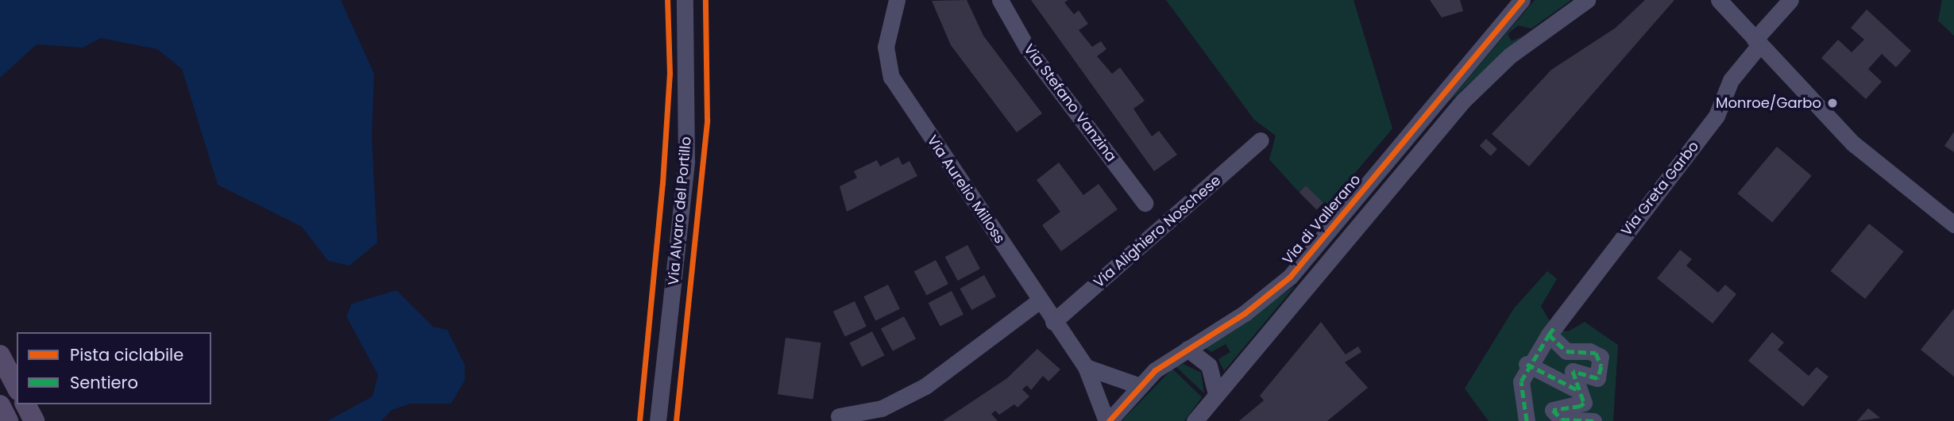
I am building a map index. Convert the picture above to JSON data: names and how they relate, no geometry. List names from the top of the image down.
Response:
{
  "streets": {
    "street": [
      "Via Stefano Vanzina",
      "Via Greta Garbo",
      "Via Aurelio Milloss",
      "Via Alvaro del Portillo",
      "Via di Vallerano",
      "Via Alighiero Noschese"
    ]
  },
  "crossings": [
    ["Via Aurelio Milloss", "Via di Vallerano"],
    ["Via Aurelio Milloss", "Via Alighiero Noschese"]
  ],
  "places": ["Monroe/Garbo"],
  "legend": ["Pista ciclabile", "Sentiero"]
}
